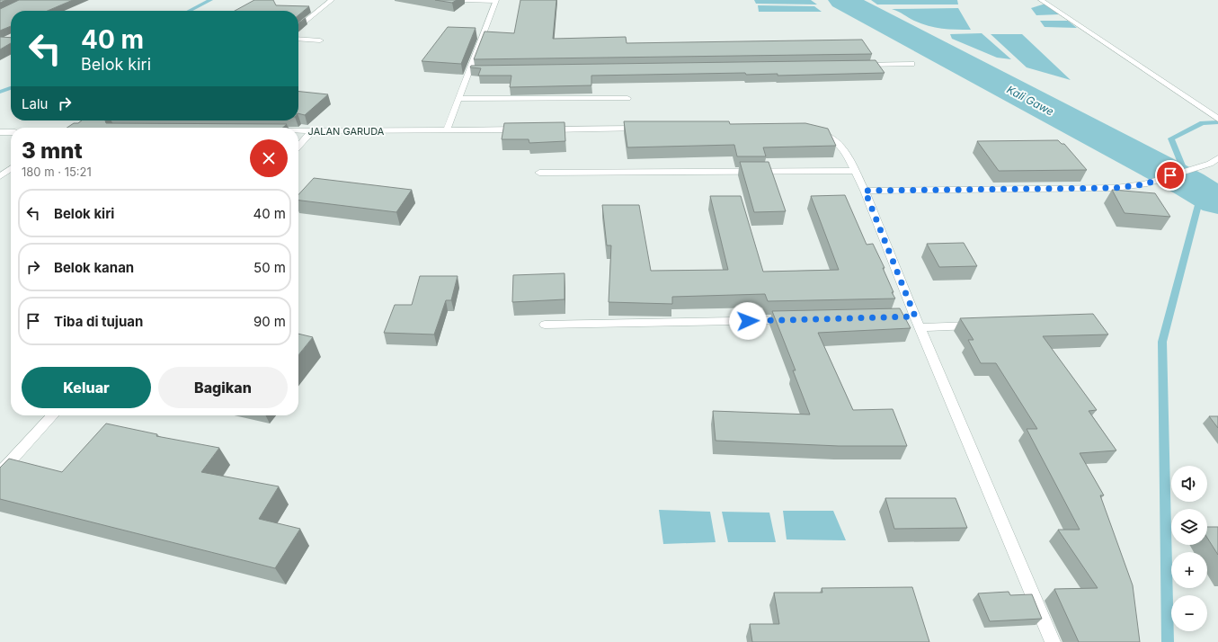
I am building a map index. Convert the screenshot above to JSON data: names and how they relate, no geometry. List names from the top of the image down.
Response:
{
  "streets": {
    "street": ["JALAN GARUDA"]
  },
  "water": ["Kali Gawe"],
  "page": {
    "turn": ["40 m", "Belok kiri"],
    "then": "Lalu",
    "heading": ["3 mnt", "180 m · 15:21"],
    "list": [
      {
        "name": "Belok kiri",
        "value": "40 m"
      },
      {
        "name": "Belok kanan",
        "value": "50 m"
      },
      {
        "name": "Tiba di tujuan",
        "value": "90 m"
      }
    ],
    "buttons": ["Keluar", "Bagikan"],
    "map_buttons": ["+", "−"]
  }
}
